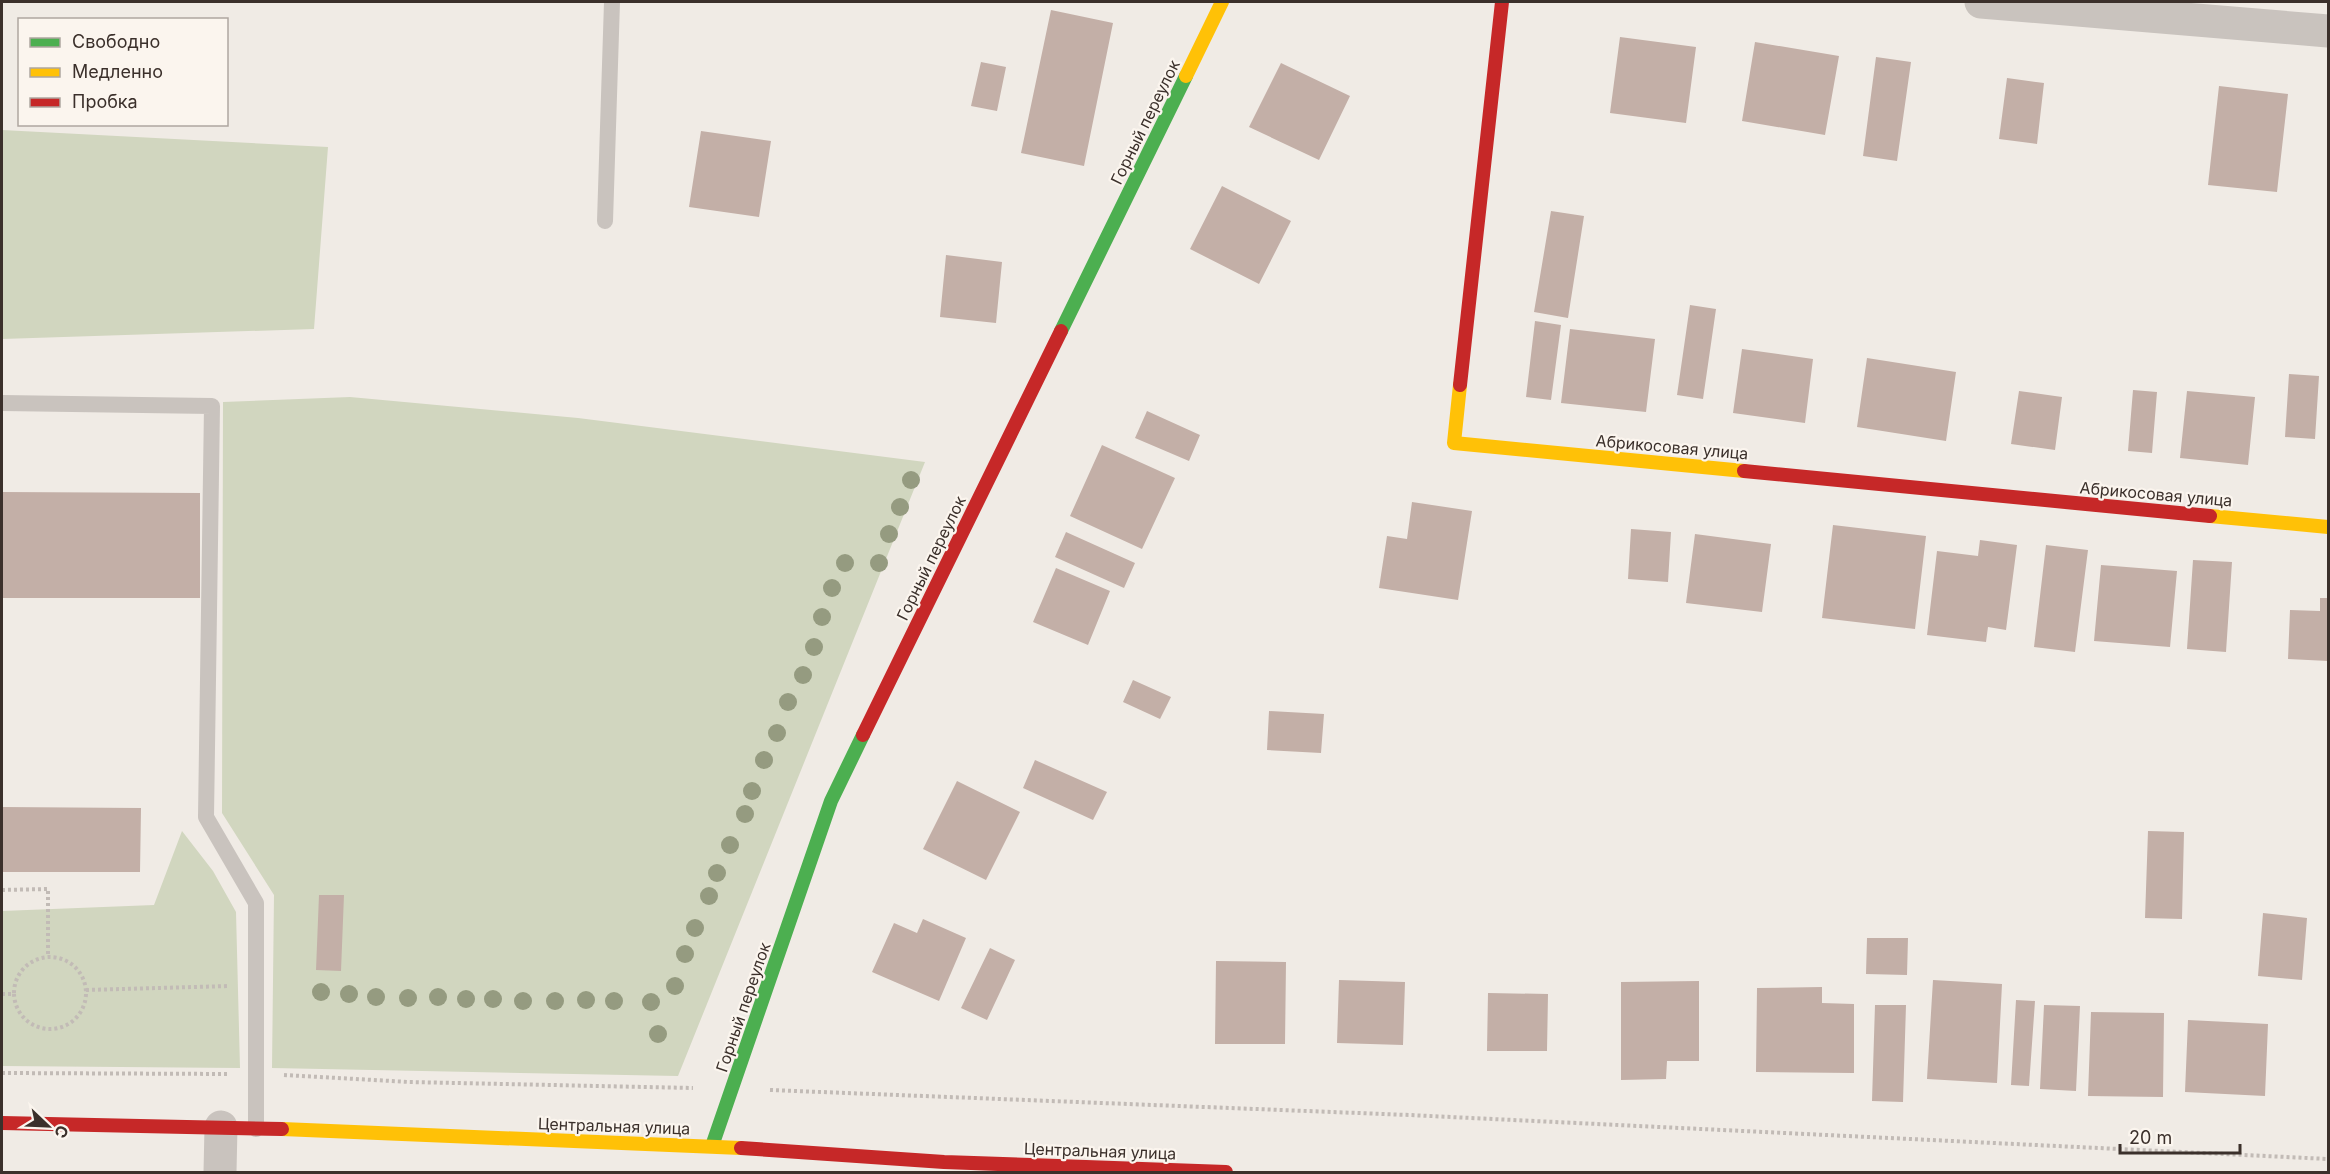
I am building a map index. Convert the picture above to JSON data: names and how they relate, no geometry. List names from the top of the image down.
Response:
{
  "streets": {
    "street": ["Горный переулок", "Абрикосовая улица", "Центральная улица"]
  },
  "crossings": [
    ["Горный переулок", "Центральная улица"]
  ],
  "legend": ["Свободно", "Медленно", "Пробка"],
  "scale_bar": "20 m",
  "north": "bottom right"
}
